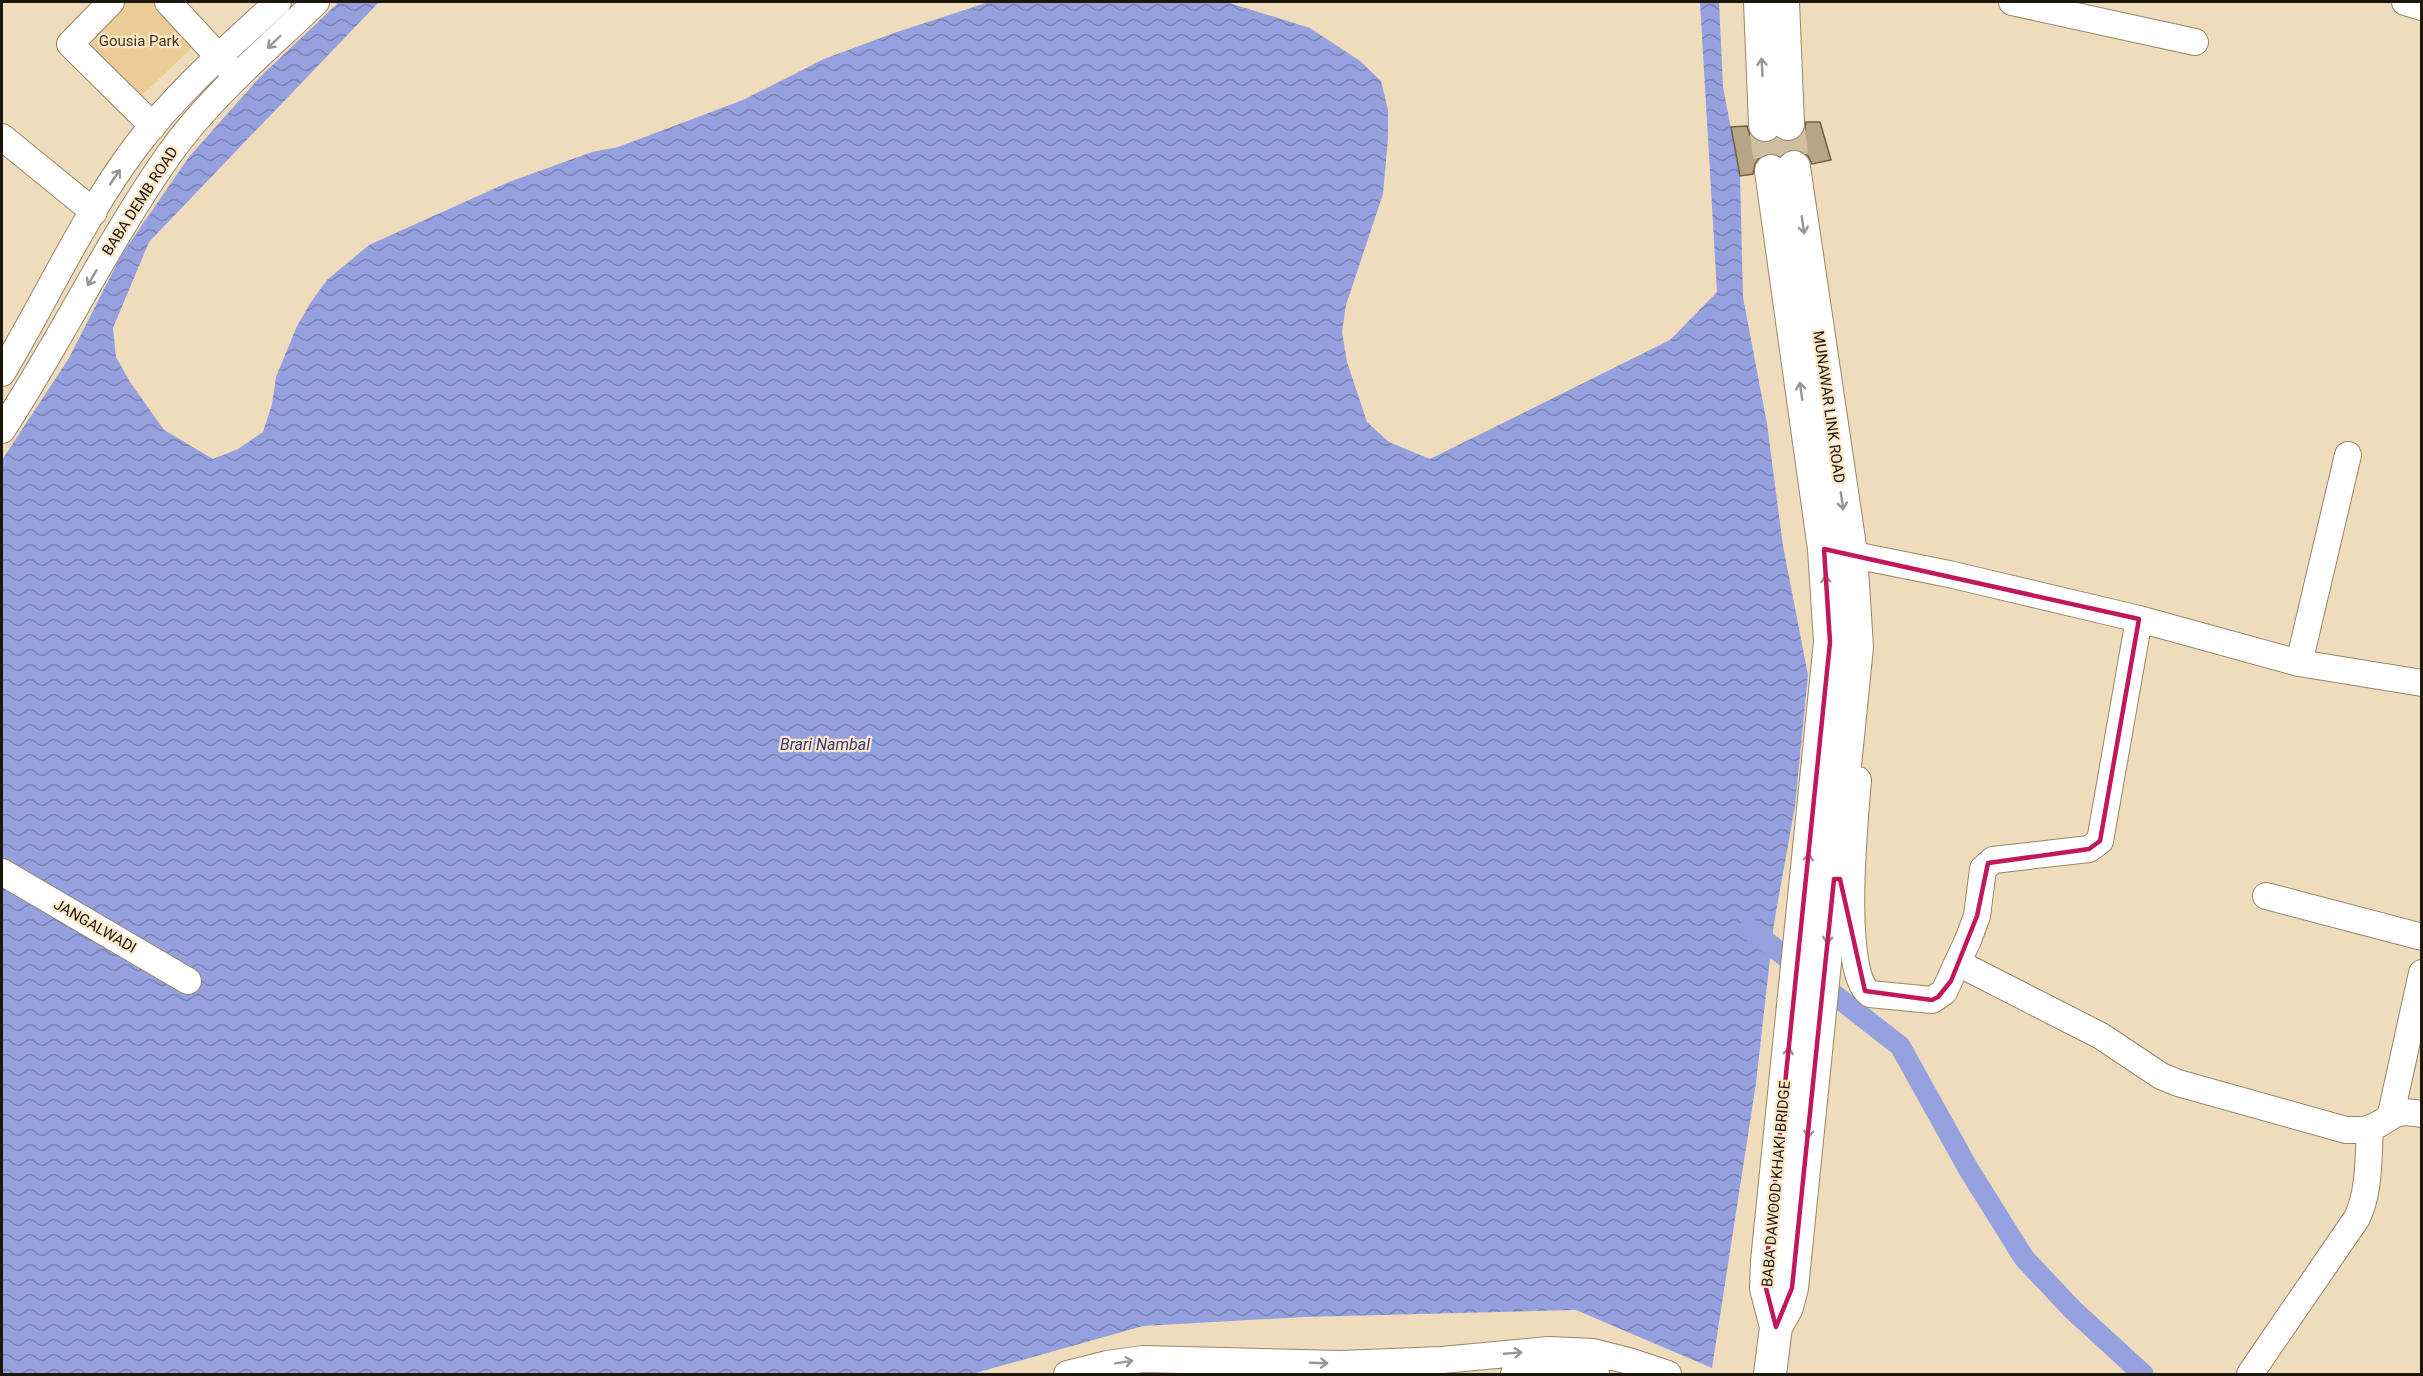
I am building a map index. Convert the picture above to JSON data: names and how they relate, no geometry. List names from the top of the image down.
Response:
{
  "streets": {
    "main road": ["MUNAWAR LINK ROAD", "BABA DAWOOD KHAKI BRIDGE"],
    "street": ["BABA DEMB ROAD", "JANGALWADI"]
  },
  "crossings": [
    ["MUNAWAR LINK ROAD", "BABA DAWOOD KHAKI BRIDGE"]
  ],
  "water": ["Brari Nambal"],
  "parks": ["Gousia Park"]
}
